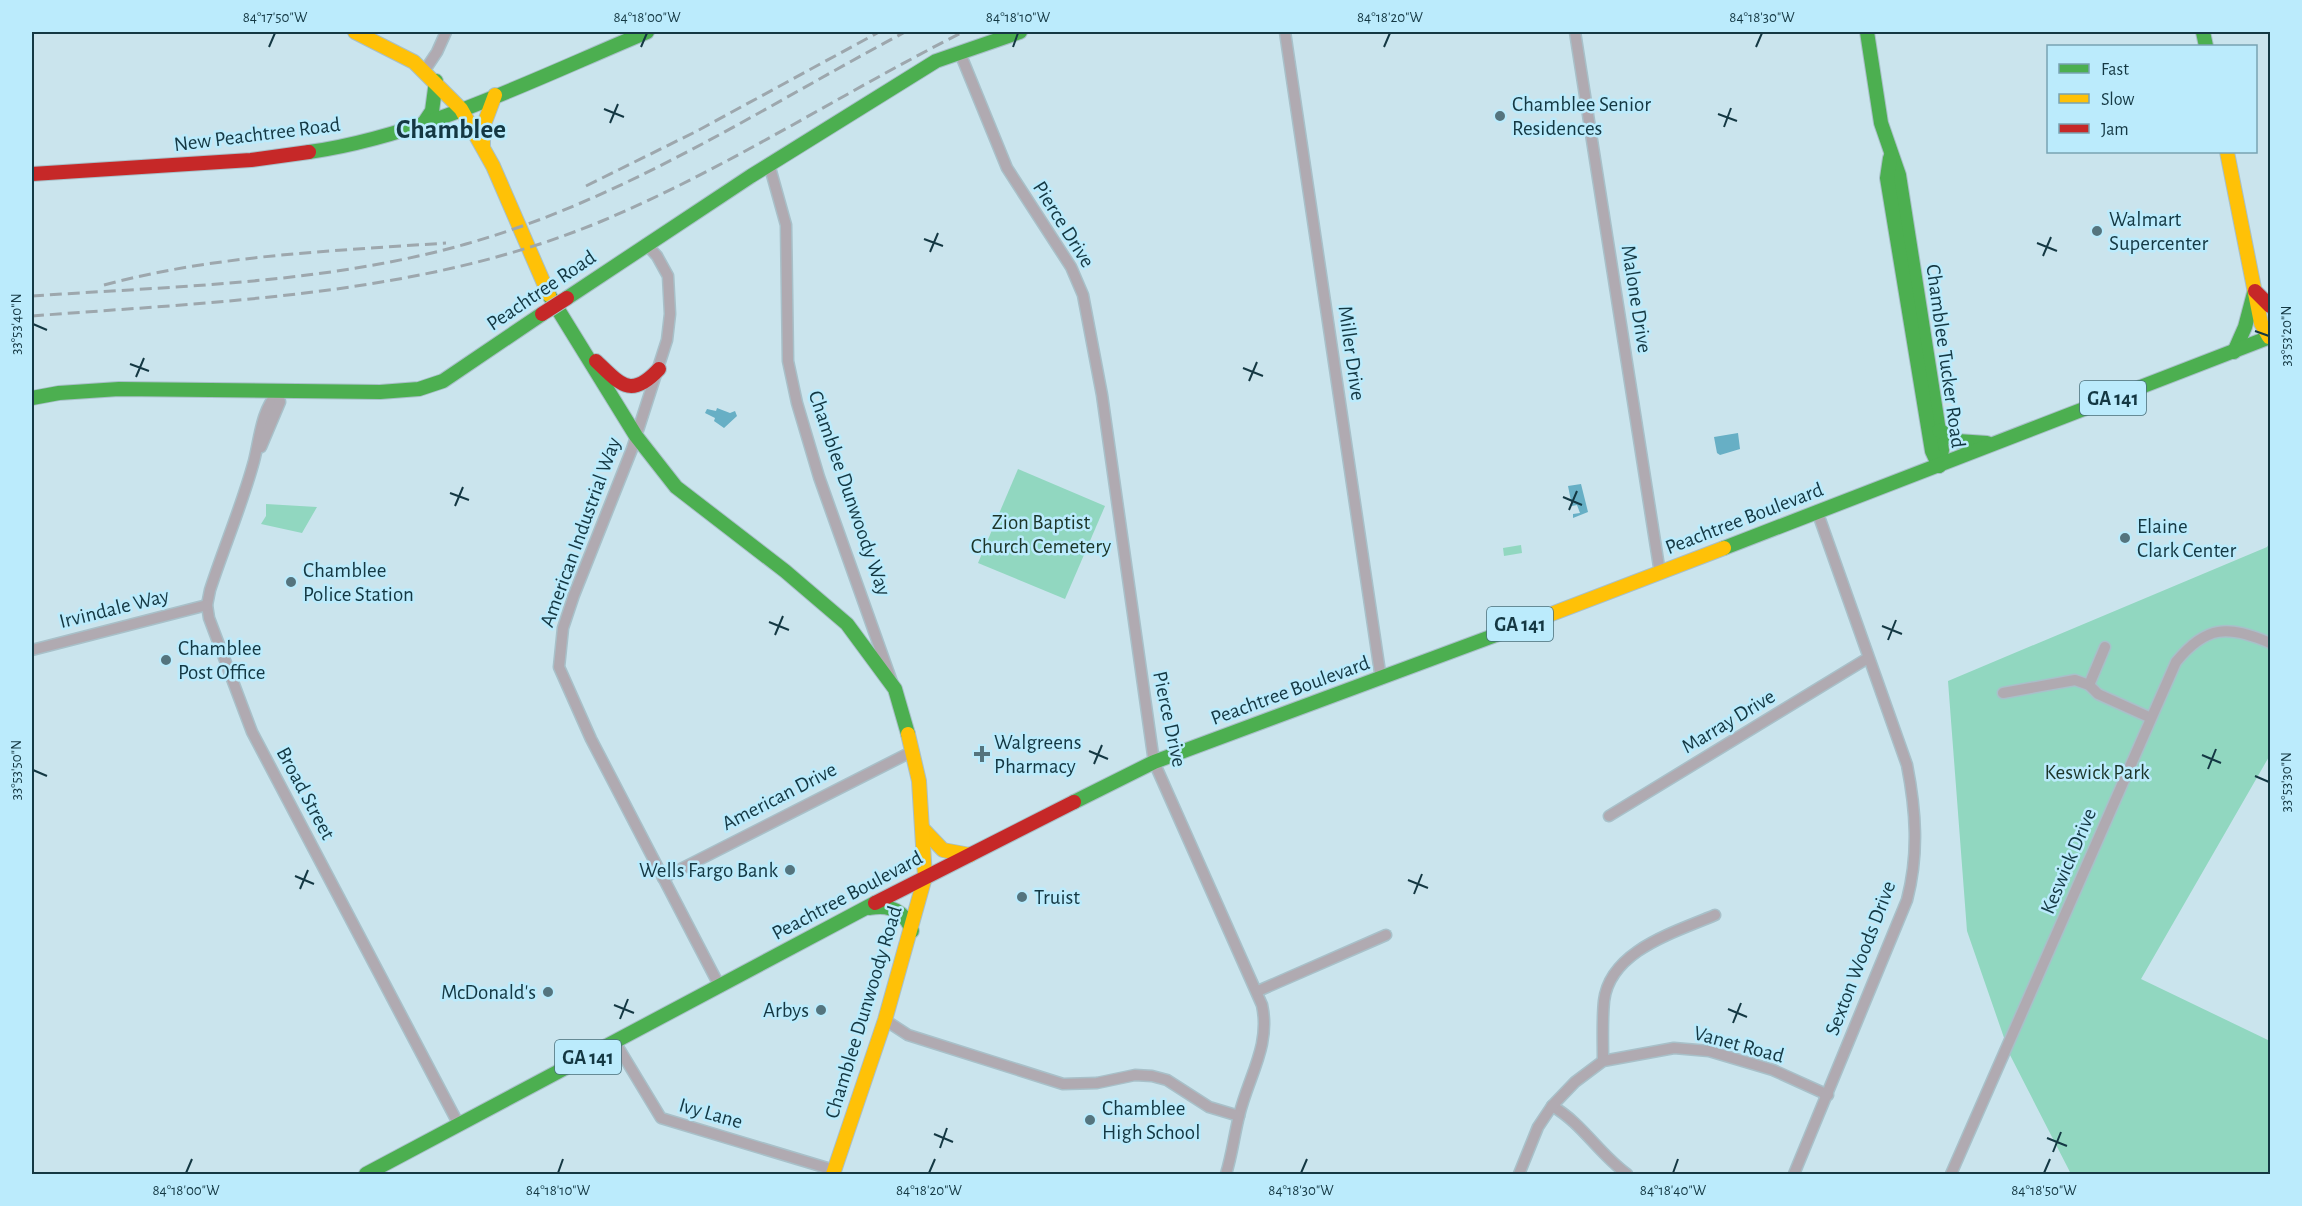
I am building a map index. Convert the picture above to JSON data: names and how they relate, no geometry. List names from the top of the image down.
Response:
{
  "streets": {
    "main road": [
      "New Peachtree Road",
      "Peachtree Road",
      "Chamblee Tucker Road",
      "GA 141",
      "Peachtree Boulevard",
      "Chamblee Dunwoody Road"
    ],
    "street": [
      "Pierce Drive",
      "Malone Drive",
      "Miller Drive",
      "Chamblee Dunwoody Way",
      "American Industrial Way",
      "Irvindale Way",
      "Marray Drive",
      "Broad Street",
      "American Drive",
      "Keswick Drive",
      "Sexton Woods Drive",
      "Vanet Road",
      "Ivy Lane"
    ]
  },
  "crossings": [
    ["New Peachtree Road", "Chamblee Dunwoody Road"],
    ["Pierce Drive", "Peachtree Road"],
    ["Pierce Drive", "Peachtree Boulevard"],
    ["Peachtree Road", "Chamblee Dunwoody Way"],
    ["Peachtree Road", "American Industrial Way"],
    ["Malone Drive", "Peachtree Boulevard"],
    ["Miller Drive", "Peachtree Boulevard"],
    ["Chamblee Tucker Road", "Peachtree Boulevard"],
    ["Chamblee Dunwoody Way", "Chamblee Dunwoody Road"],
    ["Peachtree Boulevard", "American Industrial Way"],
    ["Peachtree Boulevard", "Broad Street"],
    ["Peachtree Boulevard", "Sexton Woods Drive"],
    ["Peachtree Boulevard", "Chamblee Dunwoody Road"],
    ["Peachtree Boulevard", "Ivy Lane"],
    ["American Industrial Way", "American Drive"],
    ["American Industrial Way", "Chamblee Dunwoody Road"],
    ["Irvindale Way", "Broad Street"],
    ["Marray Drive", "Sexton Woods Drive"],
    ["American Drive", "Chamblee Dunwoody Road"],
    ["Sexton Woods Drive", "Vanet Road"],
    ["Chamblee Dunwoody Road", "Ivy Lane"]
  ],
  "districts": ["Chamblee"],
  "parks": ["Zion Baptist Church Cemetery", "Keswick Park"],
  "places": {
    "other": [
      "Chamblee Senior Residences",
      "Walmart Supercenter",
      "Elaine Clark Center",
      "Chamblee Police Station",
      "Chamblee Post Office",
      "Wells Fargo Bank",
      "Truist",
      "McDonald's",
      "Arbys",
      "Chamblee High School"
    ],
    "health": ["Walgreens Pharmacy"]
  },
  "legend": ["Fast", "Slow", "Jam"],
  "coordinates": [
    "84°17'50\"W",
    "84°18'00\"W",
    "84°18'10\"W",
    "84°18'20\"W",
    "84°18'30\"W",
    "33°53'40\"N",
    "33°53'20\"N",
    "33°53'50\"N",
    "33°53'30\"N",
    "84°18'40\"W",
    "84°18'50\"W"
  ]
}
